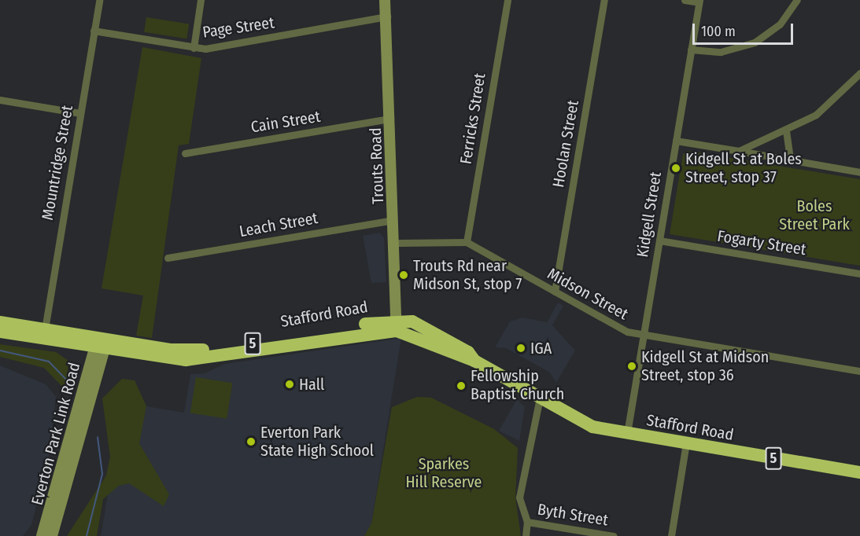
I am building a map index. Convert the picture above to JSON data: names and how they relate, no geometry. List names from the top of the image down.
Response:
{
  "streets": {
    "highway": ["Stafford Road", "5"],
    "main road": ["Trouts Road", "Everton Park Link Road"],
    "street": [
      "Page Street",
      "Ferricks Street",
      "Cain Street",
      "Hoolan Street",
      "Mountridge Street",
      "Kidgell Street",
      "Leach Street",
      "Fogarty Street",
      "Midson Street",
      "Byth Street"
    ]
  },
  "crossings": [
    ["Page Street", "Mountridge Street"],
    ["Page Street", "Trouts Road"],
    ["Ferricks Street", "Midson Street"],
    ["Cain Street", "Trouts Road"],
    ["Hoolan Street", "Midson Street"],
    ["Mountridge Street", "Stafford Road"],
    ["Trouts Road", "Leach Street"],
    ["Trouts Road", "Midson Street"],
    ["Trouts Road", "Stafford Road"],
    ["Kidgell Street", "Fogarty Street"],
    ["Kidgell Street", "Midson Street"],
    ["Kidgell Street", "Stafford Road"],
    ["Stafford Road", "Everton Park Link Road"]
  ],
  "parks": ["Boles Street Park", "Sparkes Hill Reserve"],
  "places": [
    "Kidgell St at Boles Street, stop 37",
    "Trouts Rd near Midson St, stop 7",
    "IGA",
    "Kidgell St at Midson Street, stop 36",
    "Hall",
    "Fellowship Baptist Church",
    "Everton Park State High School"
  ],
  "scale_bar": "100 m"
}
